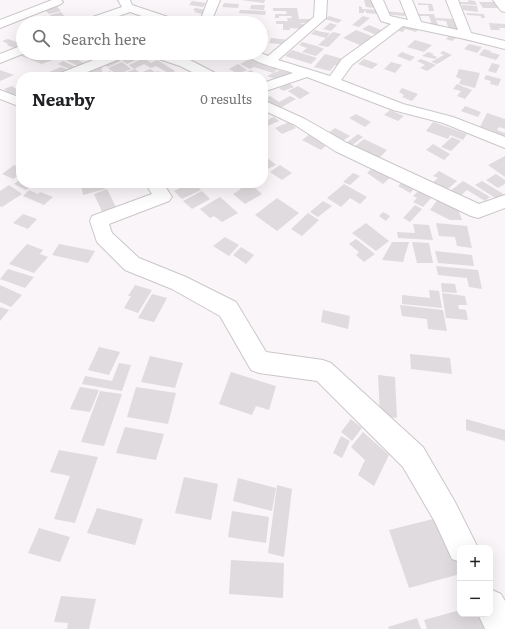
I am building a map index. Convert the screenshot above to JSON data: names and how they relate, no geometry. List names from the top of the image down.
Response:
{
  "page": {
    "search": "Search here",
    "heading": ["Nearby", "0 results"],
    "map_buttons": ["+", "−"]
  }
}
